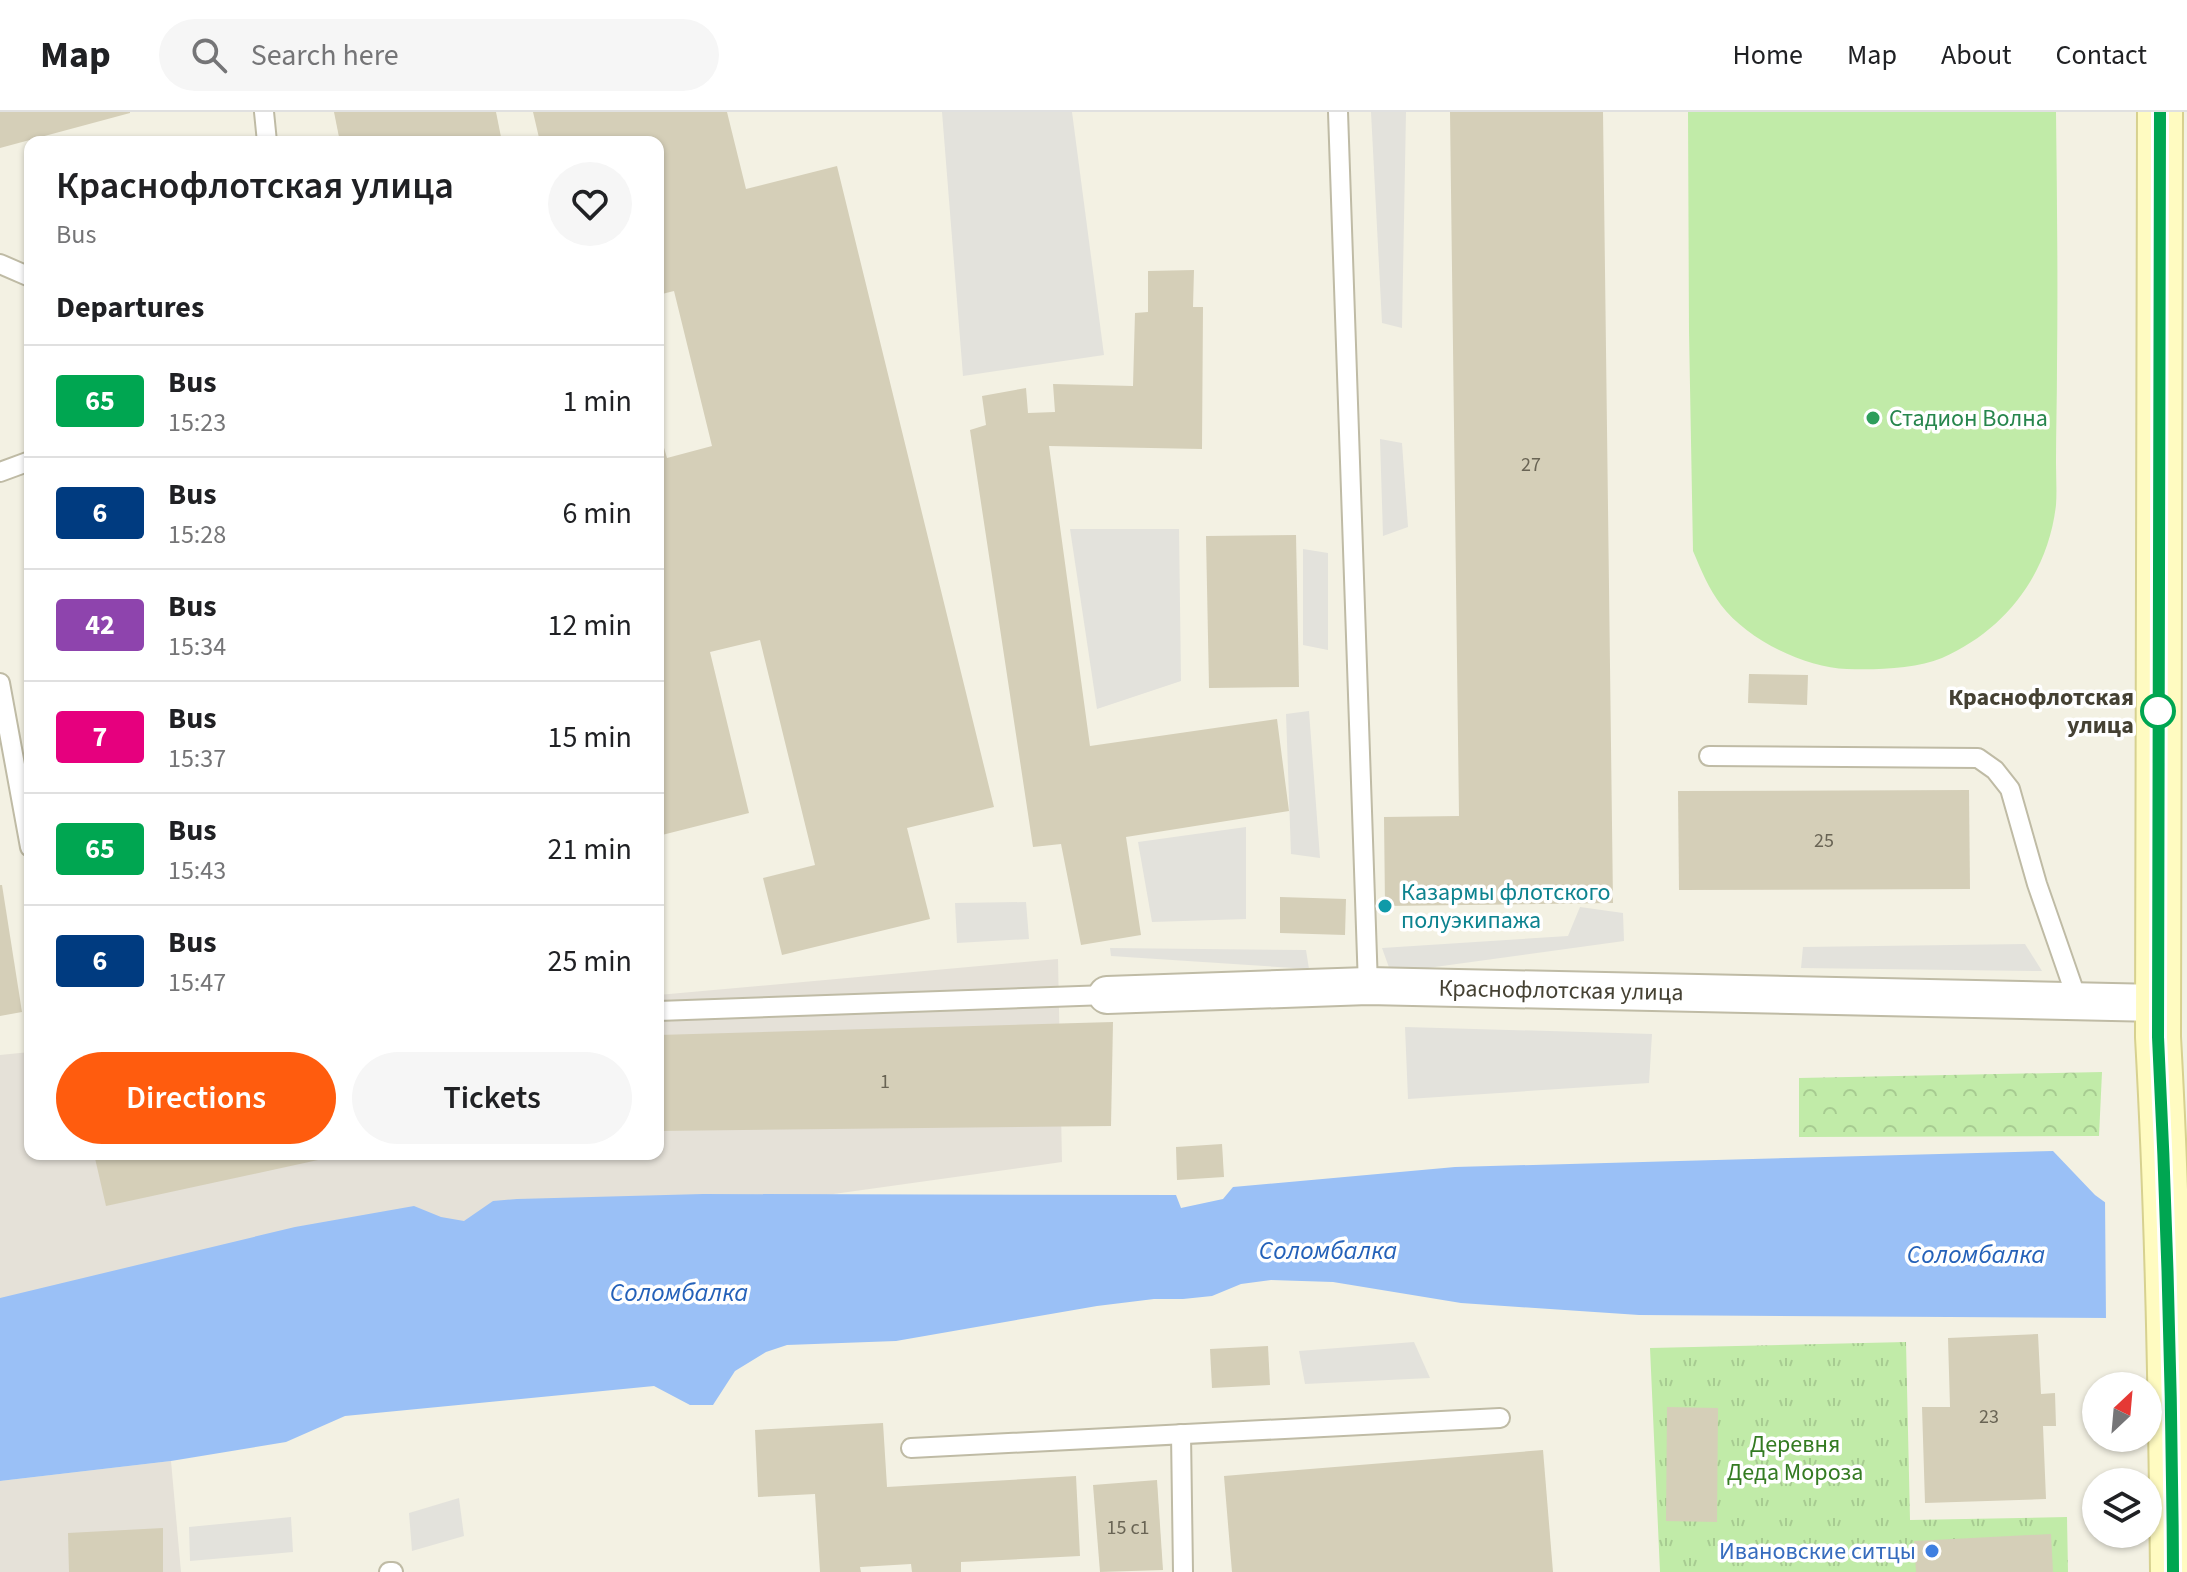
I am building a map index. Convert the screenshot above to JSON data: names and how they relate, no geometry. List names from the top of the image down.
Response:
{
  "streets": {
    "street": ["Краснофлотская улица"]
  },
  "water": ["Соломбалка"],
  "parks": ["Деревня Деда Мороза"],
  "places": [
    "Стадион Волна",
    "Краснофлотская улица",
    "Казармы флотского полуэкипажа",
    "Ивановские ситцы"
  ],
  "lines": ["bus line 65"],
  "house_numbers": [
    "27",
    "25",
    "1",
    "23",
    "15 с1"
  ],
  "north": "top right",
  "page": {
    "header": "Map",
    "search": "Search here",
    "nav": [
      "Home",
      "Map",
      "About",
      "Contact"
    ],
    "heading": [
      ["Краснофлотская улица", "Bus"],
      "Departures"
    ],
    "list": [
      {
        "mark": "65",
        "name": "Bus",
        "note": "15:23",
        "value": "1 min"
      },
      {
        "mark": "6",
        "name": "Bus",
        "note": "15:28",
        "value": "6 min"
      },
      {
        "mark": "42",
        "name": "Bus",
        "note": "15:34",
        "value": "12 min"
      },
      {
        "mark": "7",
        "name": "Bus",
        "note": "15:37",
        "value": "15 min"
      },
      {
        "mark": "65",
        "name": "Bus",
        "note": "15:43",
        "value": "21 min"
      },
      {
        "mark": "6",
        "name": "Bus",
        "note": "15:47",
        "value": "25 min"
      }
    ],
    "buttons": ["Directions", "Tickets"]
  }
}
